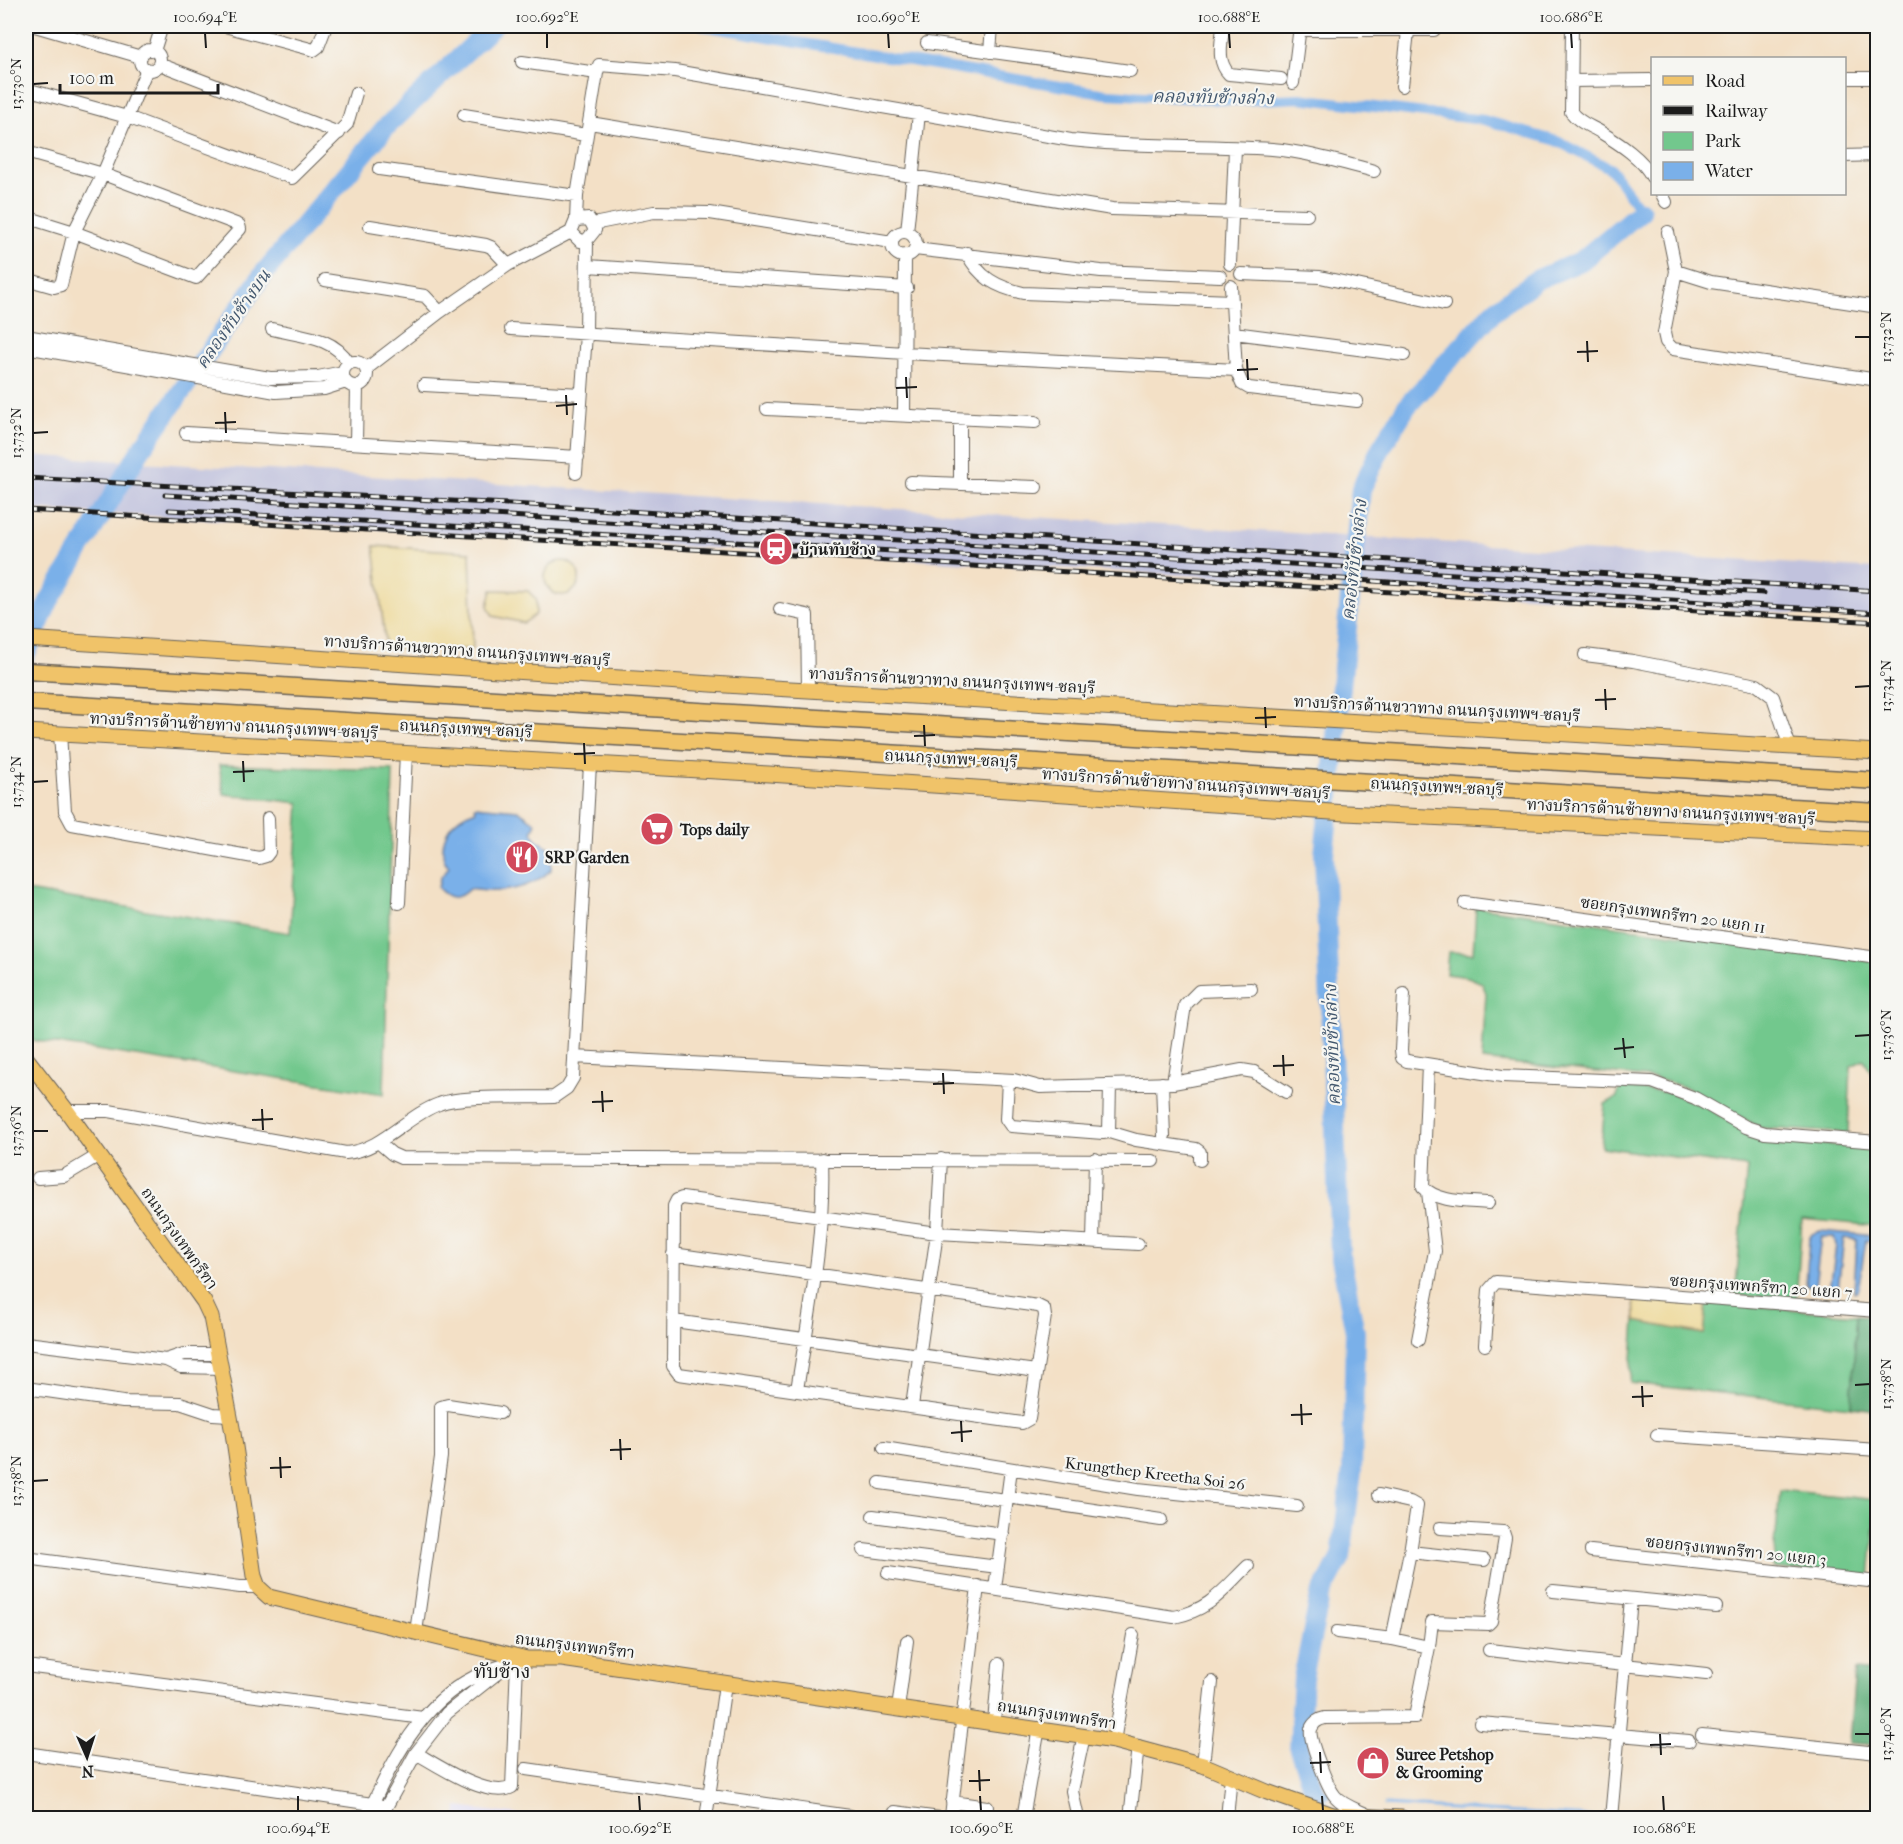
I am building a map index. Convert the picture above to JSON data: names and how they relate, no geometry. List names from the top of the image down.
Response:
{
  "streets": {
    "highway": ["ถนนกรุงเทพฯ-ชลบุรี"],
    "main road": ["ทางบริการด้านขวาทาง ถนนกรุงเทพฯ-ชลบุรี", "ทางบริการด้านซ้ายทาง ถนนกรุงเทพฯ-ชลบุรี", "ถนนกรุงเทพกรีฑา"],
    "street": [
      "ซอยกรุงเทพกรีฑา 20 แยก 11",
      "ซอยกรุงเทพกรีฑา 20 แยก 7",
      "Krungthep Kreetha Soi 26",
      "ซอยกรุงเทพกรีฑา 20 แยก 3"
    ]
  },
  "districts": ["ทับช้าง"],
  "water": ["คลองทับช้างล่าง", "คลองทับช้างบน"],
  "places": {
    "station": ["บ้านทับช้าง"],
    "supermarket": ["Tops daily"],
    "restaurant": ["SRP Garden"],
    "shop": ["Suree Petshop & Grooming"]
  },
  "legend": [
    "Road",
    "Railway",
    "Park",
    "Water"
  ],
  "scale_bar": "100 m",
  "north": "bottom",
  "coordinates": [
    "100.694°E",
    "100.692°E",
    "100.690°E",
    "100.688°E",
    "100.686°E",
    "13.730°N",
    "13.732°N",
    "13.734°N",
    "13.736°N",
    "13.738°N",
    "13.740°N"
  ]
}
